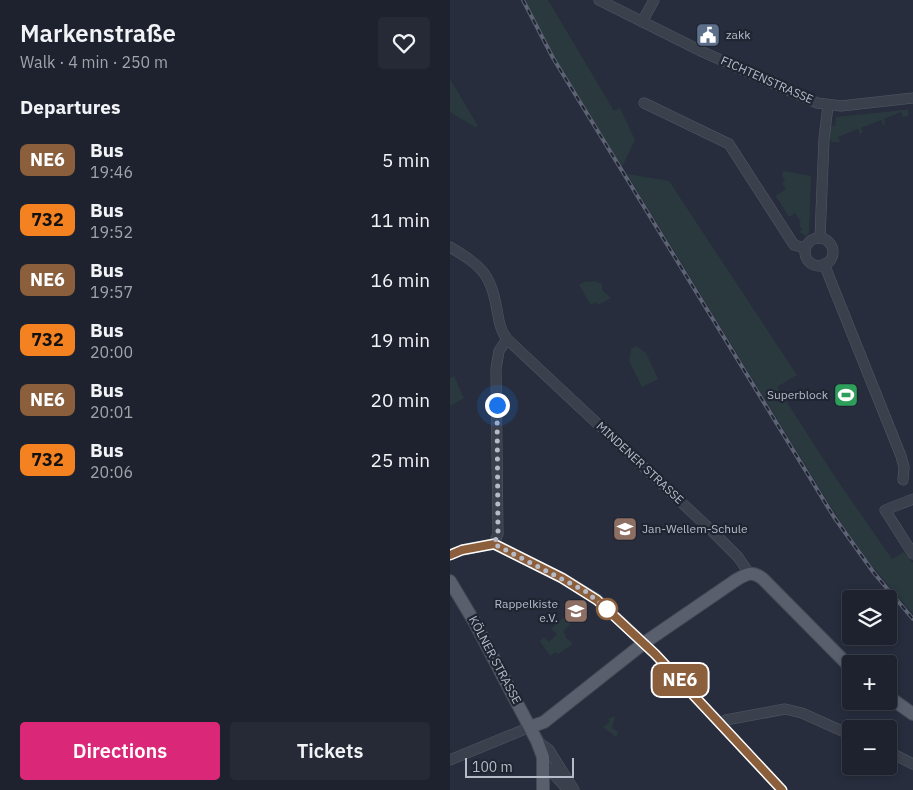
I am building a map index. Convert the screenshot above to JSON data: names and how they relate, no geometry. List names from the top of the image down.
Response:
{
  "streets": {
    "main road": ["MINDENER STRASSE", "KÖLNER STRASSE"],
    "street": ["FICHTENSTRASSE"]
  },
  "places": {
    "public building": ["zakk"],
    "sports": ["Superblock"],
    "school or university": ["Jan-Wellem-Schule", "Rappelkiste e.V."]
  },
  "lines": ["bus line NE6"],
  "scale_bar": "100 m",
  "page": {
    "heading": [
      ["Markenstraße", "Walk · 4 min · 250 m"],
      "Departures"
    ],
    "on_map": "NE6",
    "list": [
      {
        "mark": "NE6",
        "name": "Bus",
        "note": "19:46",
        "value": "5 min"
      },
      {
        "mark": "732",
        "name": "Bus",
        "note": "19:52",
        "value": "11 min"
      },
      {
        "mark": "NE6",
        "name": "Bus",
        "note": "19:57",
        "value": "16 min"
      },
      {
        "mark": "732",
        "name": "Bus",
        "note": "20:00",
        "value": "19 min"
      },
      {
        "mark": "NE6",
        "name": "Bus",
        "note": "20:01",
        "value": "20 min"
      },
      {
        "mark": "732",
        "name": "Bus",
        "note": "20:06",
        "value": "25 min"
      }
    ],
    "map_buttons": ["+", "−"],
    "buttons": ["Directions", "Tickets"],
    "scale": "100 m"
  }
}
